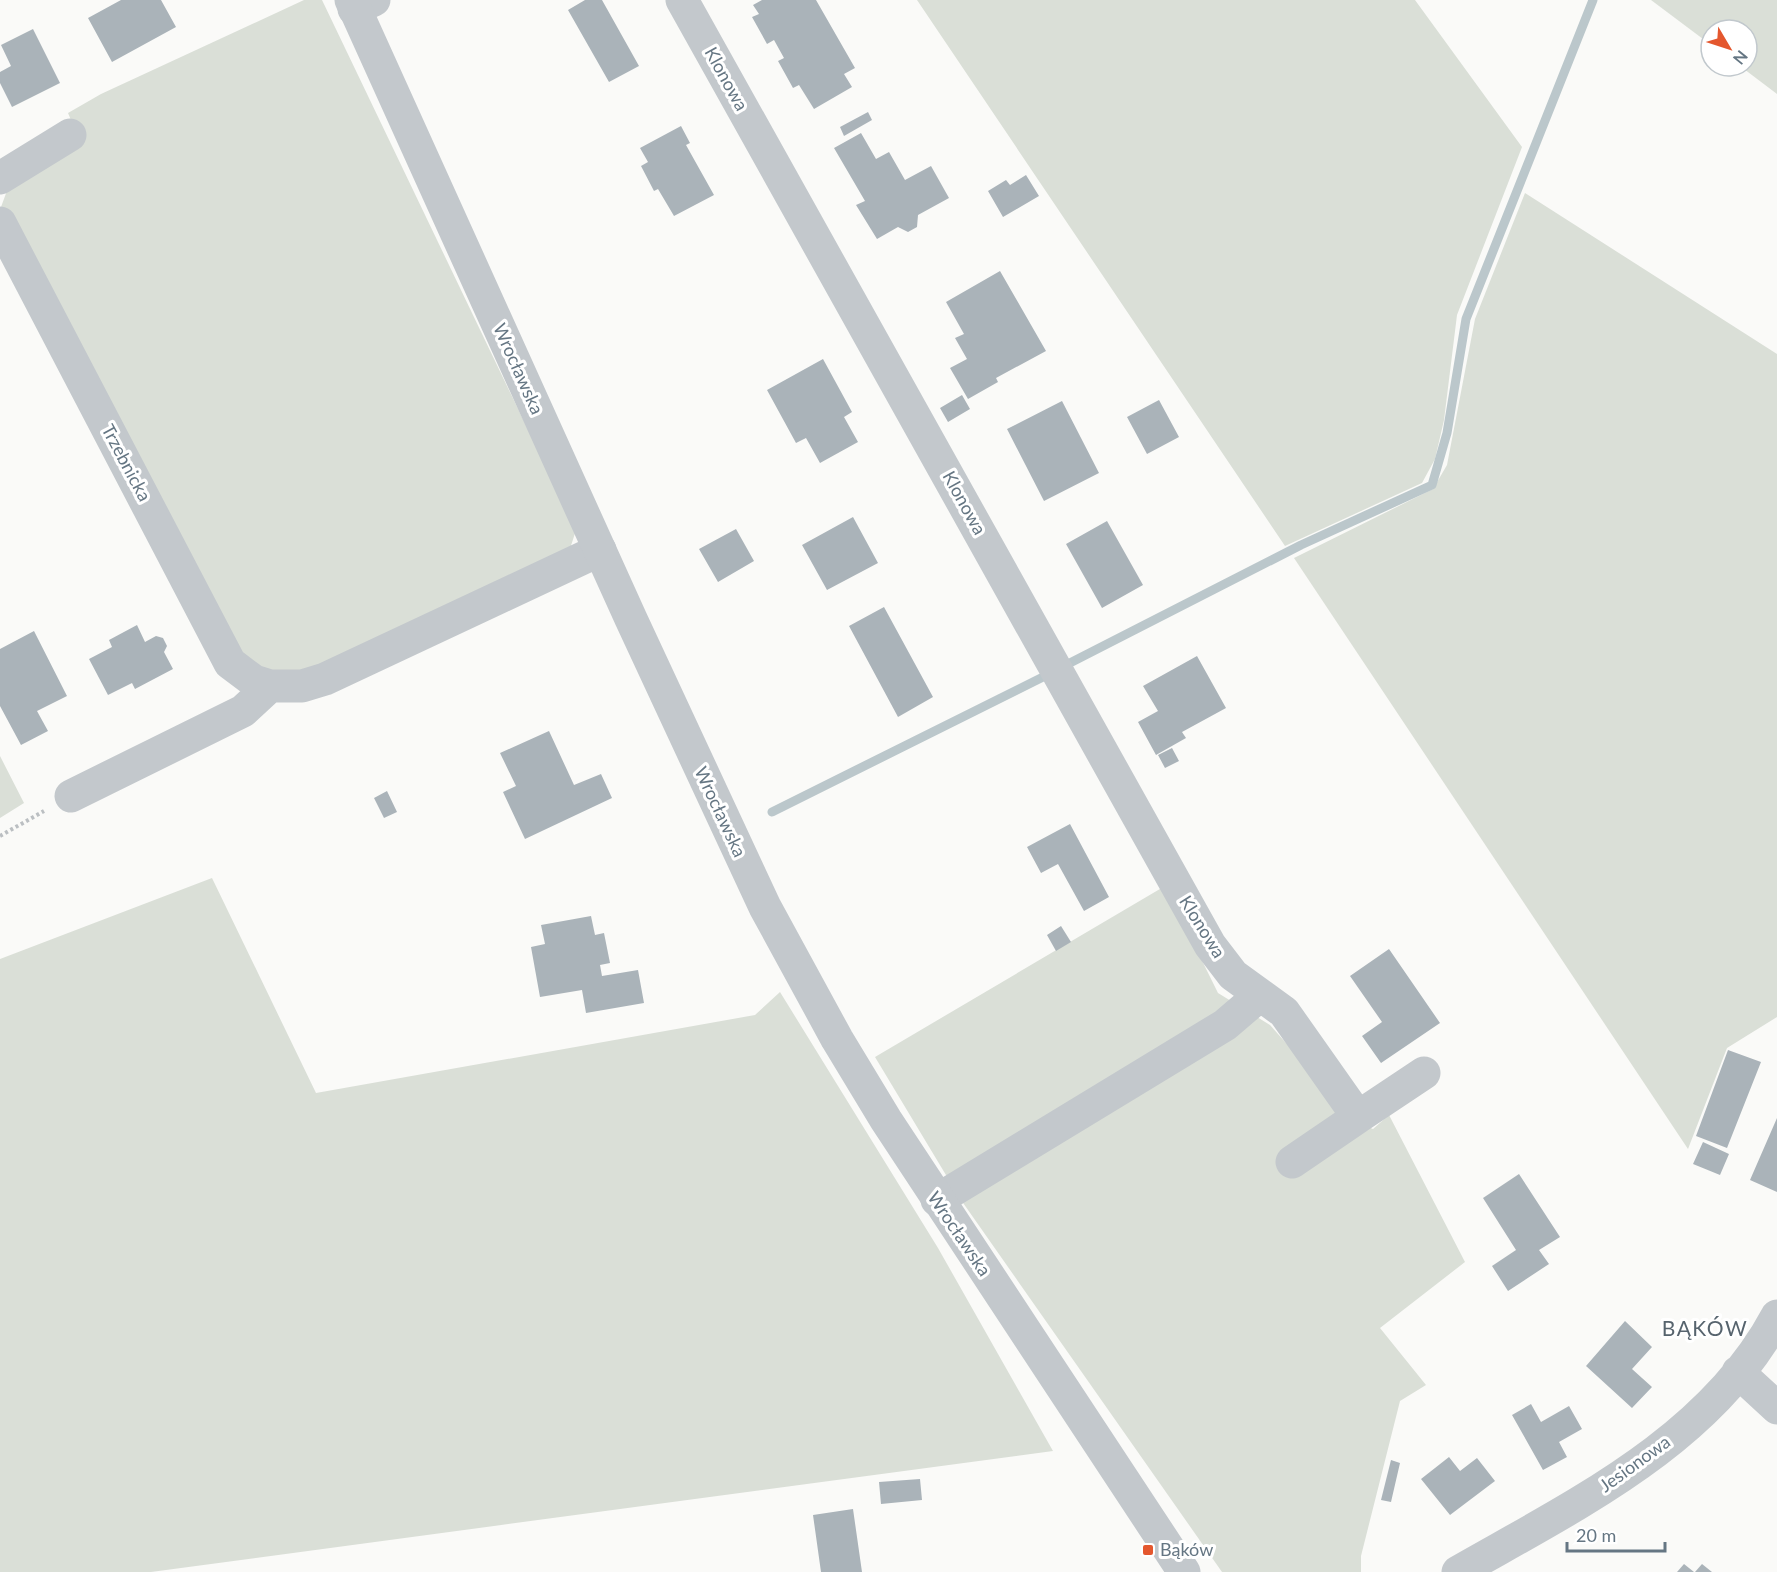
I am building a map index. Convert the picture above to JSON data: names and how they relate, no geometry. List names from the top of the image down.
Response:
{
  "streets": {
    "street": [
      "Klonowa",
      "Wrocławska",
      "Trzebnicka",
      "Jesionowa"
    ]
  },
  "crossings": [
    ["Wrocławska", "Trzebnicka"]
  ],
  "districts": ["BĄKÓW"],
  "places": {
    "transit": ["Bąków"]
  },
  "scale_bar": "20 m",
  "north": "bottom right"
}
